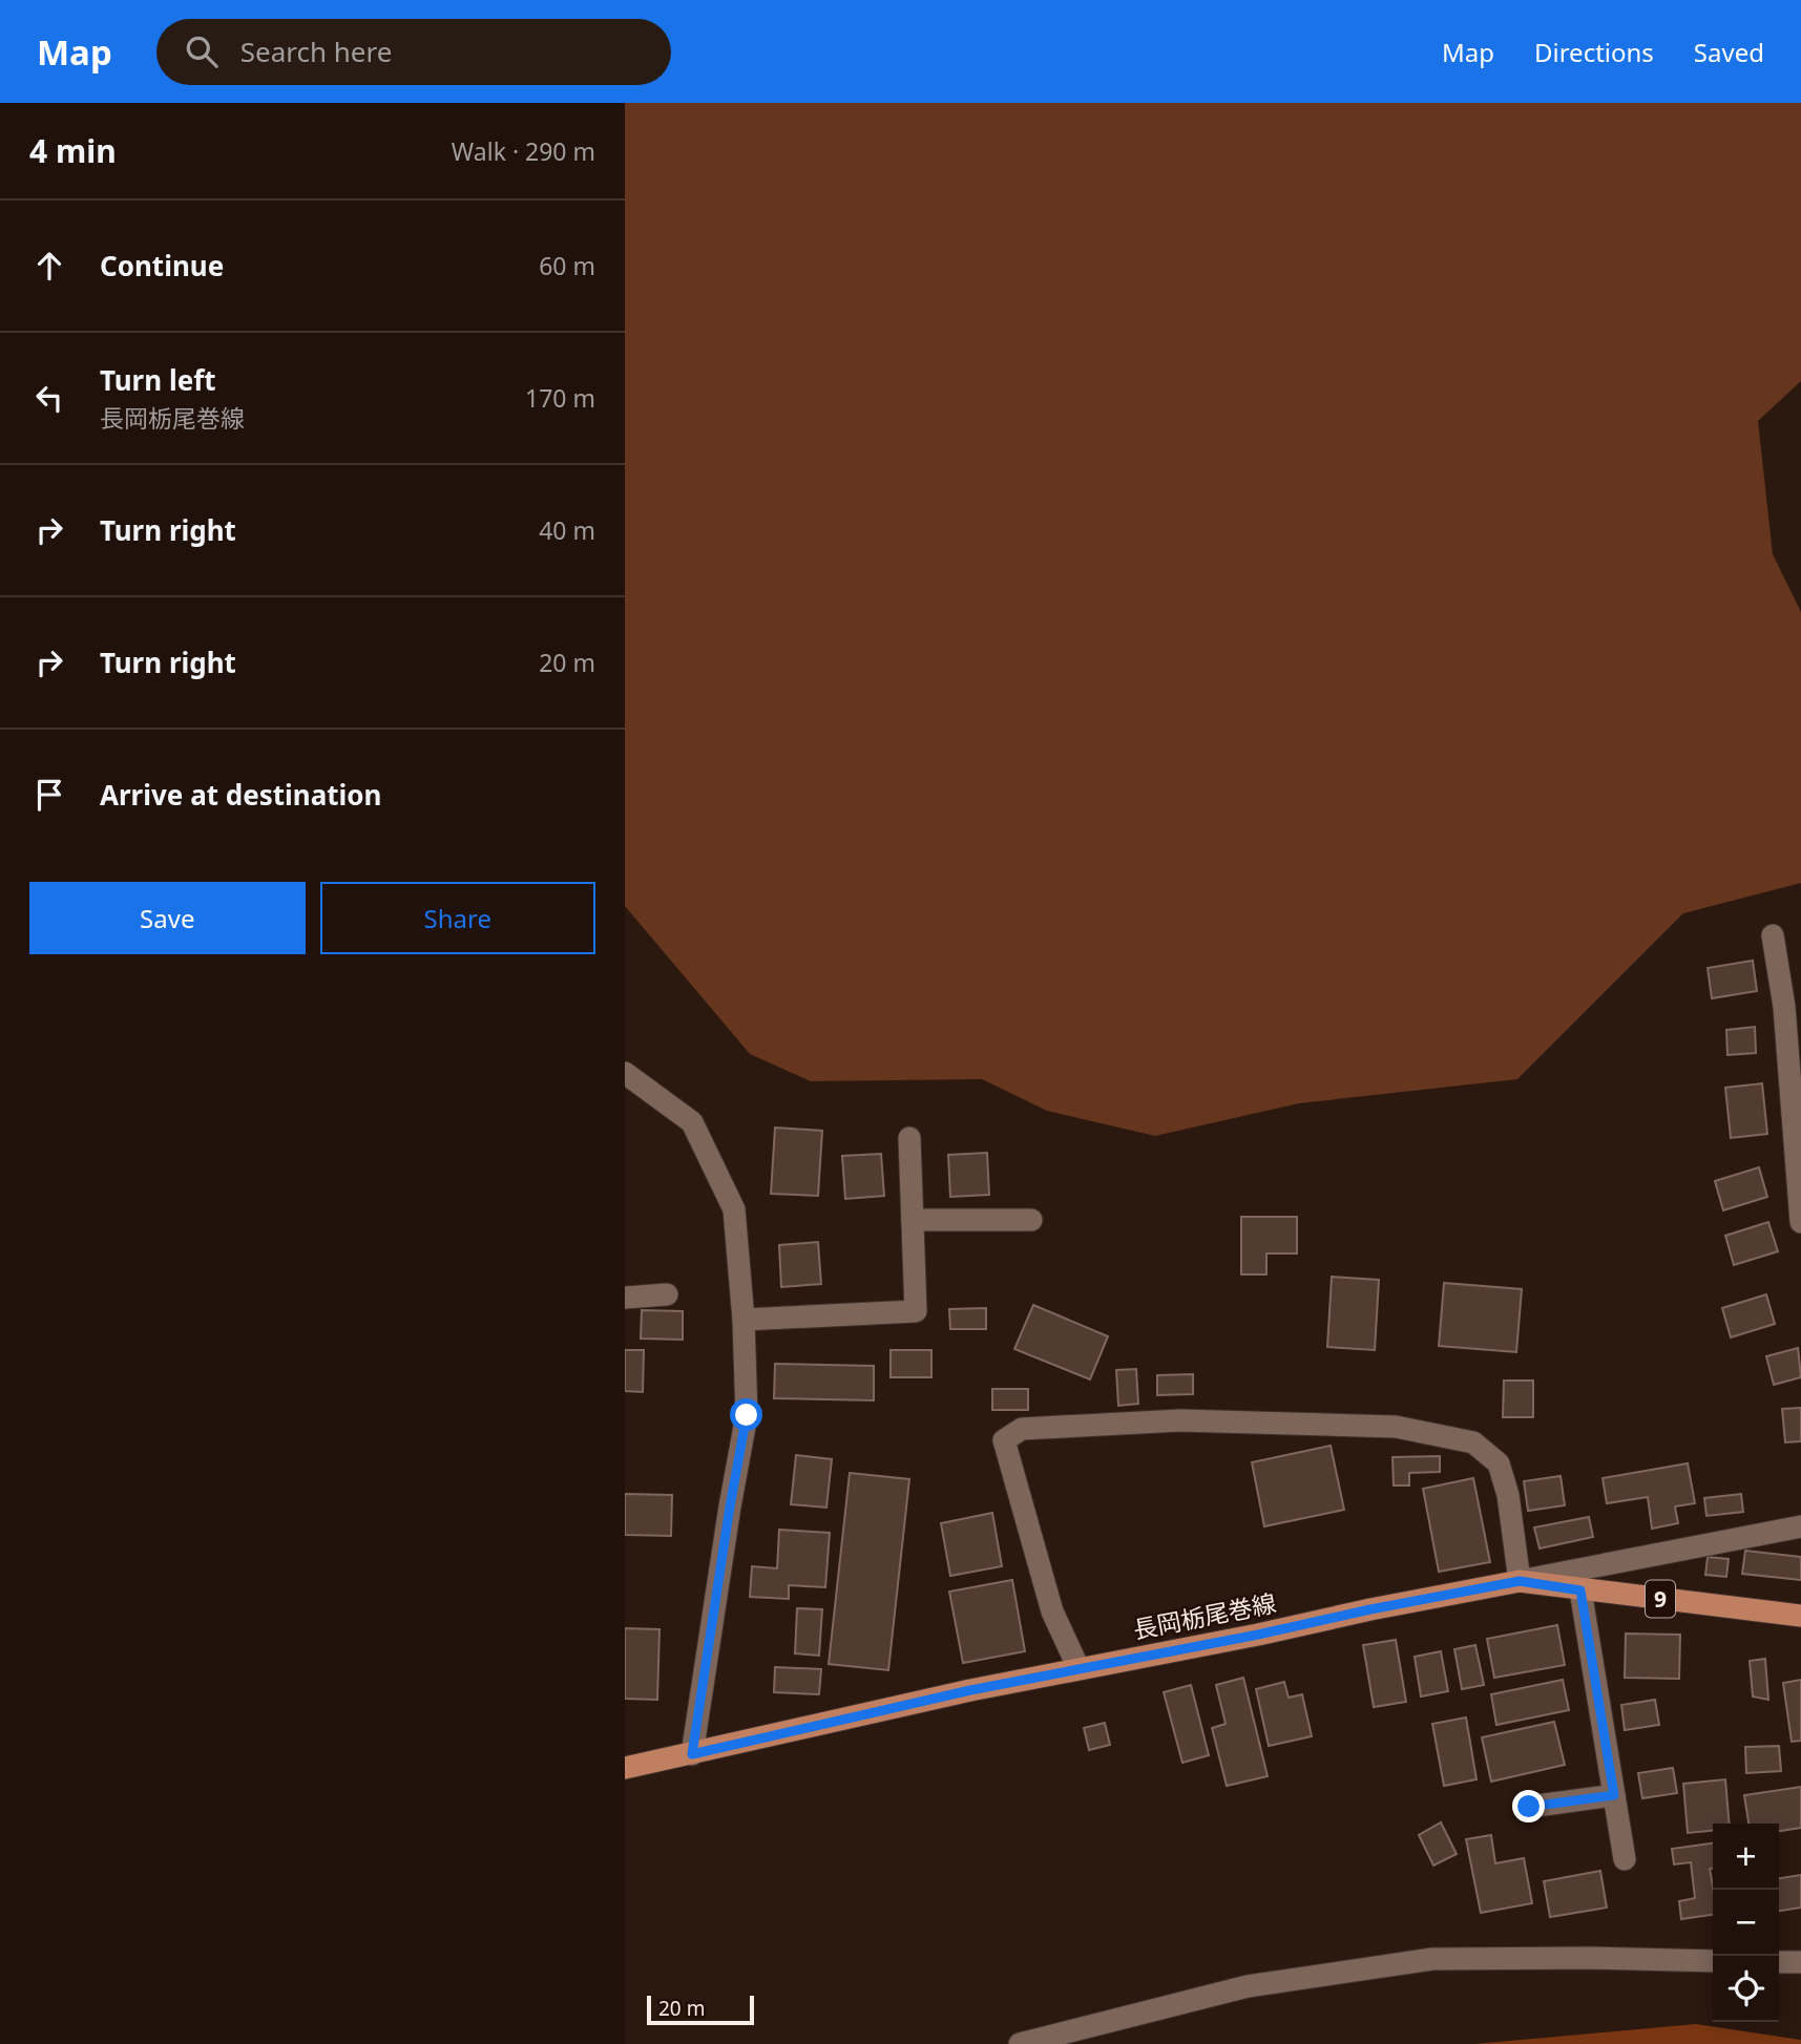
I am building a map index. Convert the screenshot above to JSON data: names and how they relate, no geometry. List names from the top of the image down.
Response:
{
  "streets": {
    "main road": ["9", "長岡栃尾巻線"]
  },
  "scale_bar": "20 m",
  "page": {
    "header": "Map",
    "search": "Search here",
    "nav": ["Map", "Directions", "Saved"],
    "heading": ["4 min", "Walk · 290 m"],
    "list": [
      ["Continue", "60 m"],
      ["Turn left", "長岡栃尾巻線", "170 m"],
      ["Turn right", "40 m"],
      ["Turn right", "20 m"],
      "Arrive at destination"
    ],
    "buttons": ["Save", "Share"],
    "map_buttons": ["+", "−"],
    "scale": "20 m"
  }
}
